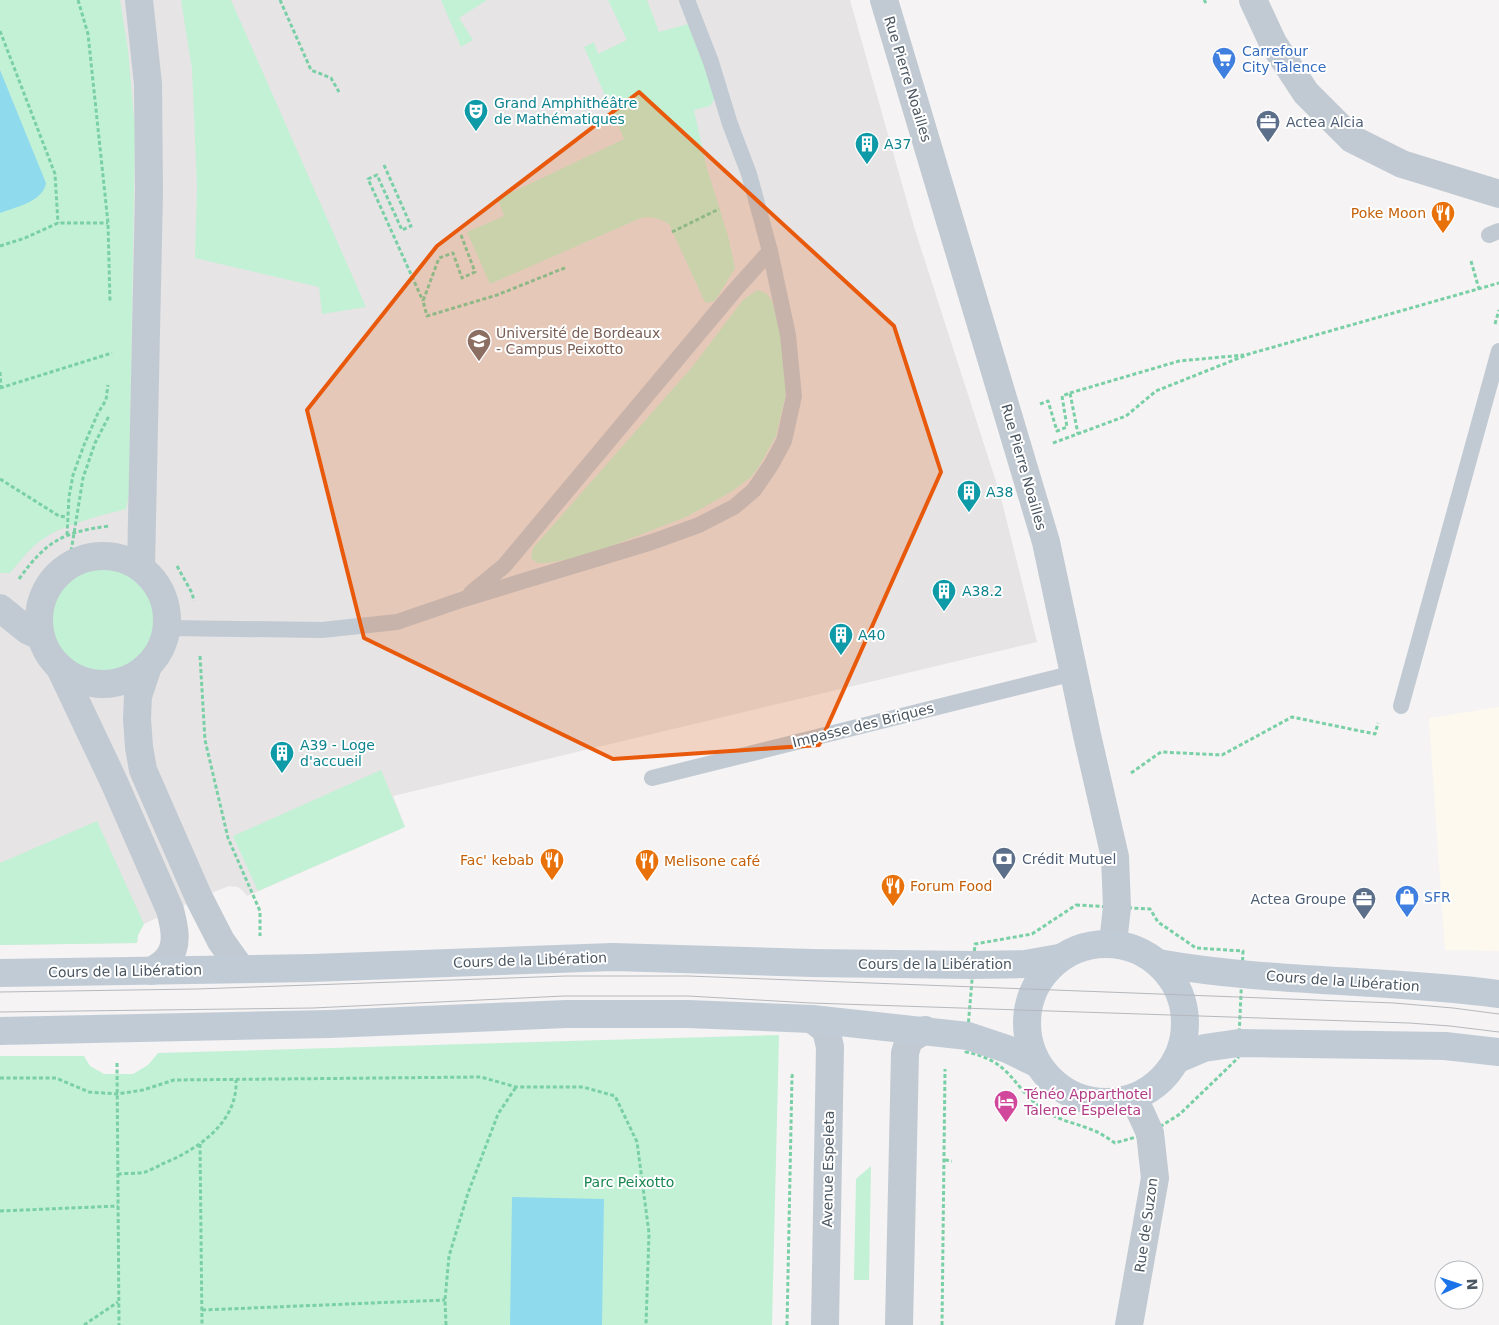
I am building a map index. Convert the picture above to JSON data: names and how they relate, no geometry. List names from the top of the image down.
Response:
{
  "streets": {
    "main road": ["Cours de la Libération"],
    "street": ["Rue Pierre Noailles", "Avenue Espeleta", "Rue de Suzon"],
    "lane": ["Impasse des Briques"]
  },
  "crossings": [
    ["Rue Pierre Noailles", "Impasse des Briques"],
    ["Rue Pierre Noailles", "Cours de la Libération"],
    ["Rue Pierre Noailles", "Rue de Suzon"],
    ["Cours de la Libération", "Rue de Suzon"]
  ],
  "parks": ["Parc Peixotto"],
  "places": {
    "supermarket": ["Carrefour City Talence"],
    "theatre": ["Grand Amphithéâtre de Mathématiques"],
    "office": ["Actea Alcia", "Actea Groupe"],
    "building": [
      "A37",
      "A38",
      "A38.2",
      "A40",
      "A39 - Loge d'accueil"
    ],
    "restaurant": [
      "Poke Moon",
      "Fac' kebab",
      "Melisone café",
      "Forum Food"
    ],
    "school or university": ["Université de Bordeaux - Campus Peixotto"],
    "bank": ["Crédit Mutuel"],
    "shop": ["SFR"],
    "hotel": ["Ténéo Apparthotel Talence Espeleta"]
  },
  "north": "right"
}
